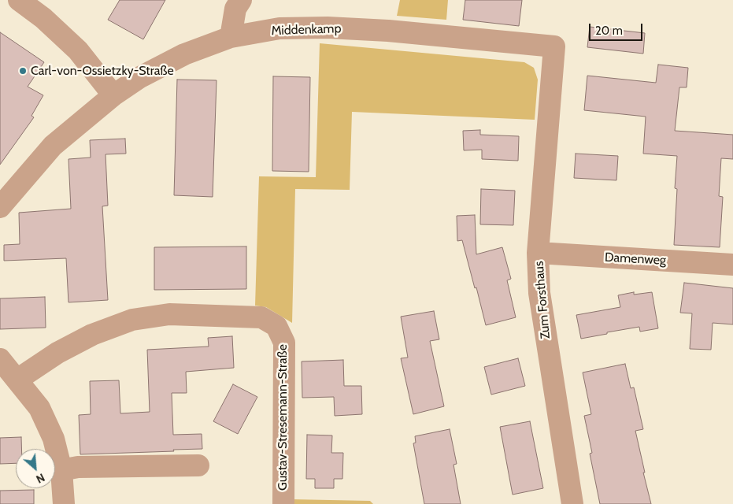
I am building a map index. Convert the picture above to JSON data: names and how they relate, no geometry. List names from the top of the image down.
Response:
{
  "streets": {
    "street": [
      "Middenkamp",
      "Damenweg",
      "Zum Forsthaus",
      "Gustav-Stresemann-Straße"
    ]
  },
  "crossings": [
    ["Middenkamp", "Zum Forsthaus"],
    ["Damenweg", "Zum Forsthaus"]
  ],
  "places": ["Carl-von-Ossietzky-Straße"],
  "scale_bar": "20 m",
  "north": "bottom right"
}
